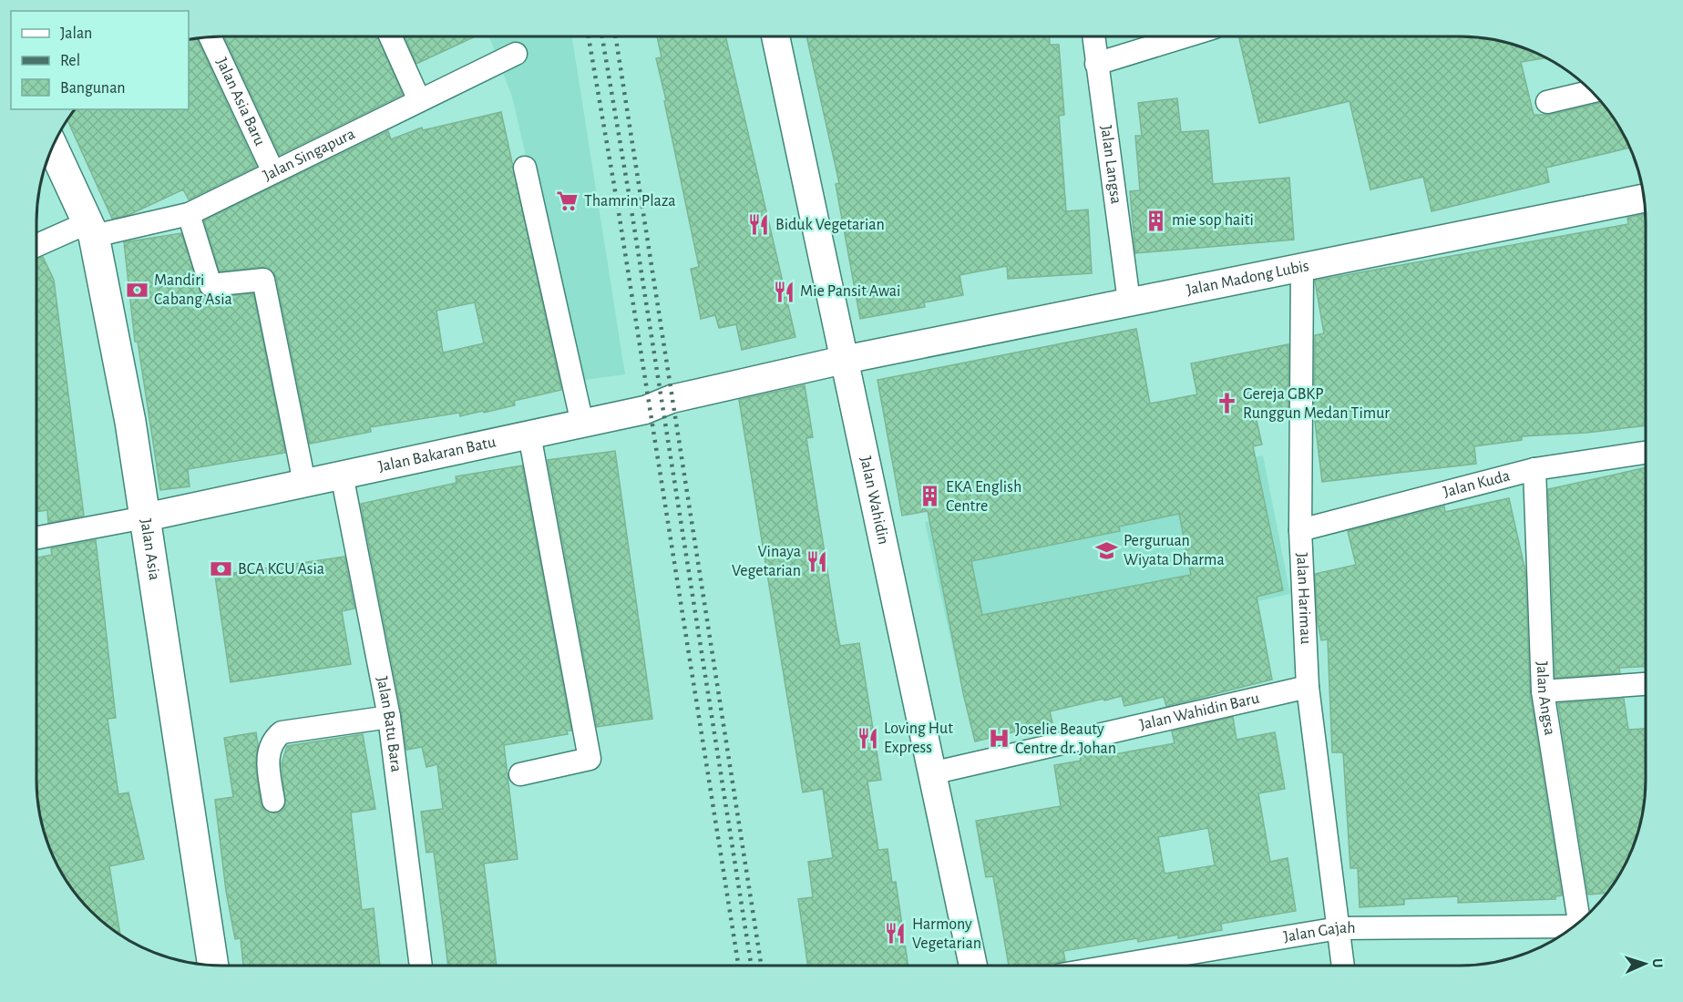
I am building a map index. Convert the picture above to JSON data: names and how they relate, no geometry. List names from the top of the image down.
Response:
{
  "streets": {
    "main road": ["Jalan Asia"],
    "street": [
      "Jalan Asia Baru",
      "Jalan Singapura",
      "Jalan Langsa",
      "Jalan Madong Lubis",
      "Jalan Bakaran Batu",
      "Jalan Kuda",
      "Jalan Wahidin",
      "Jalan Harimau",
      "Jalan Angsa",
      "Jalan Wahidin Baru",
      "Jalan Batu Bara",
      "Jalan Gajah"
    ]
  },
  "crossings": [
    ["Jalan Asia Baru", "Jalan Singapura"],
    ["Jalan Singapura", "Jalan Asia"],
    ["Jalan Langsa", "Jalan Madong Lubis"],
    ["Jalan Madong Lubis", "Jalan Bakaran Batu"],
    ["Jalan Madong Lubis", "Jalan Wahidin"],
    ["Jalan Madong Lubis", "Jalan Harimau"],
    ["Jalan Bakaran Batu", "Jalan Wahidin"],
    ["Jalan Bakaran Batu", "Jalan Asia"],
    ["Jalan Bakaran Batu", "Jalan Batu Bara"],
    ["Jalan Kuda", "Jalan Harimau"],
    ["Jalan Kuda", "Jalan Angsa"],
    ["Jalan Wahidin", "Jalan Wahidin Baru"],
    ["Jalan Harimau", "Jalan Wahidin Baru"],
    ["Jalan Harimau", "Jalan Gajah"]
  ],
  "places": {
    "supermarket": ["Thamrin Plaza"],
    "building": ["mie sop haiti", "EKA English Centre"],
    "restaurant": [
      "Biduk Vegetarian",
      "Mie Pansit Awai",
      "Vinaya Vegetarian",
      "Loving Hut Express",
      "Harmony Vegetarian"
    ],
    "bank": ["Mandiri Cabang Asia", "BCA KCU Asia"],
    "church": ["Gereja GBKP Runggun Medan Timur"],
    "school or university": ["Perguruan Wiyata Dharma"],
    "hospital": ["Joselie Beauty Centre dr. Johan"]
  },
  "legend": ["Jalan", "Rel", "Bangunan"],
  "north": "right"
}
